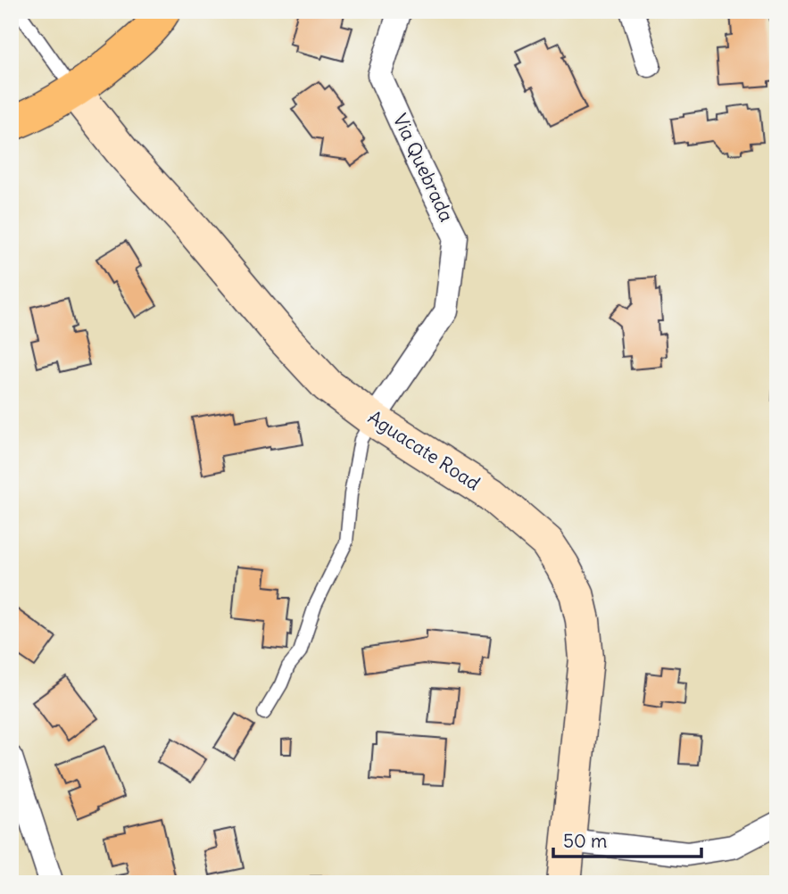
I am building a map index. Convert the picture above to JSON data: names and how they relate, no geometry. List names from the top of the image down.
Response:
{
  "streets": {
    "street": ["Via Quebrada", "Aguacate Road"]
  },
  "crossings": [
    ["Via Quebrada", "Aguacate Road"]
  ],
  "scale_bar": "50 m"
}
